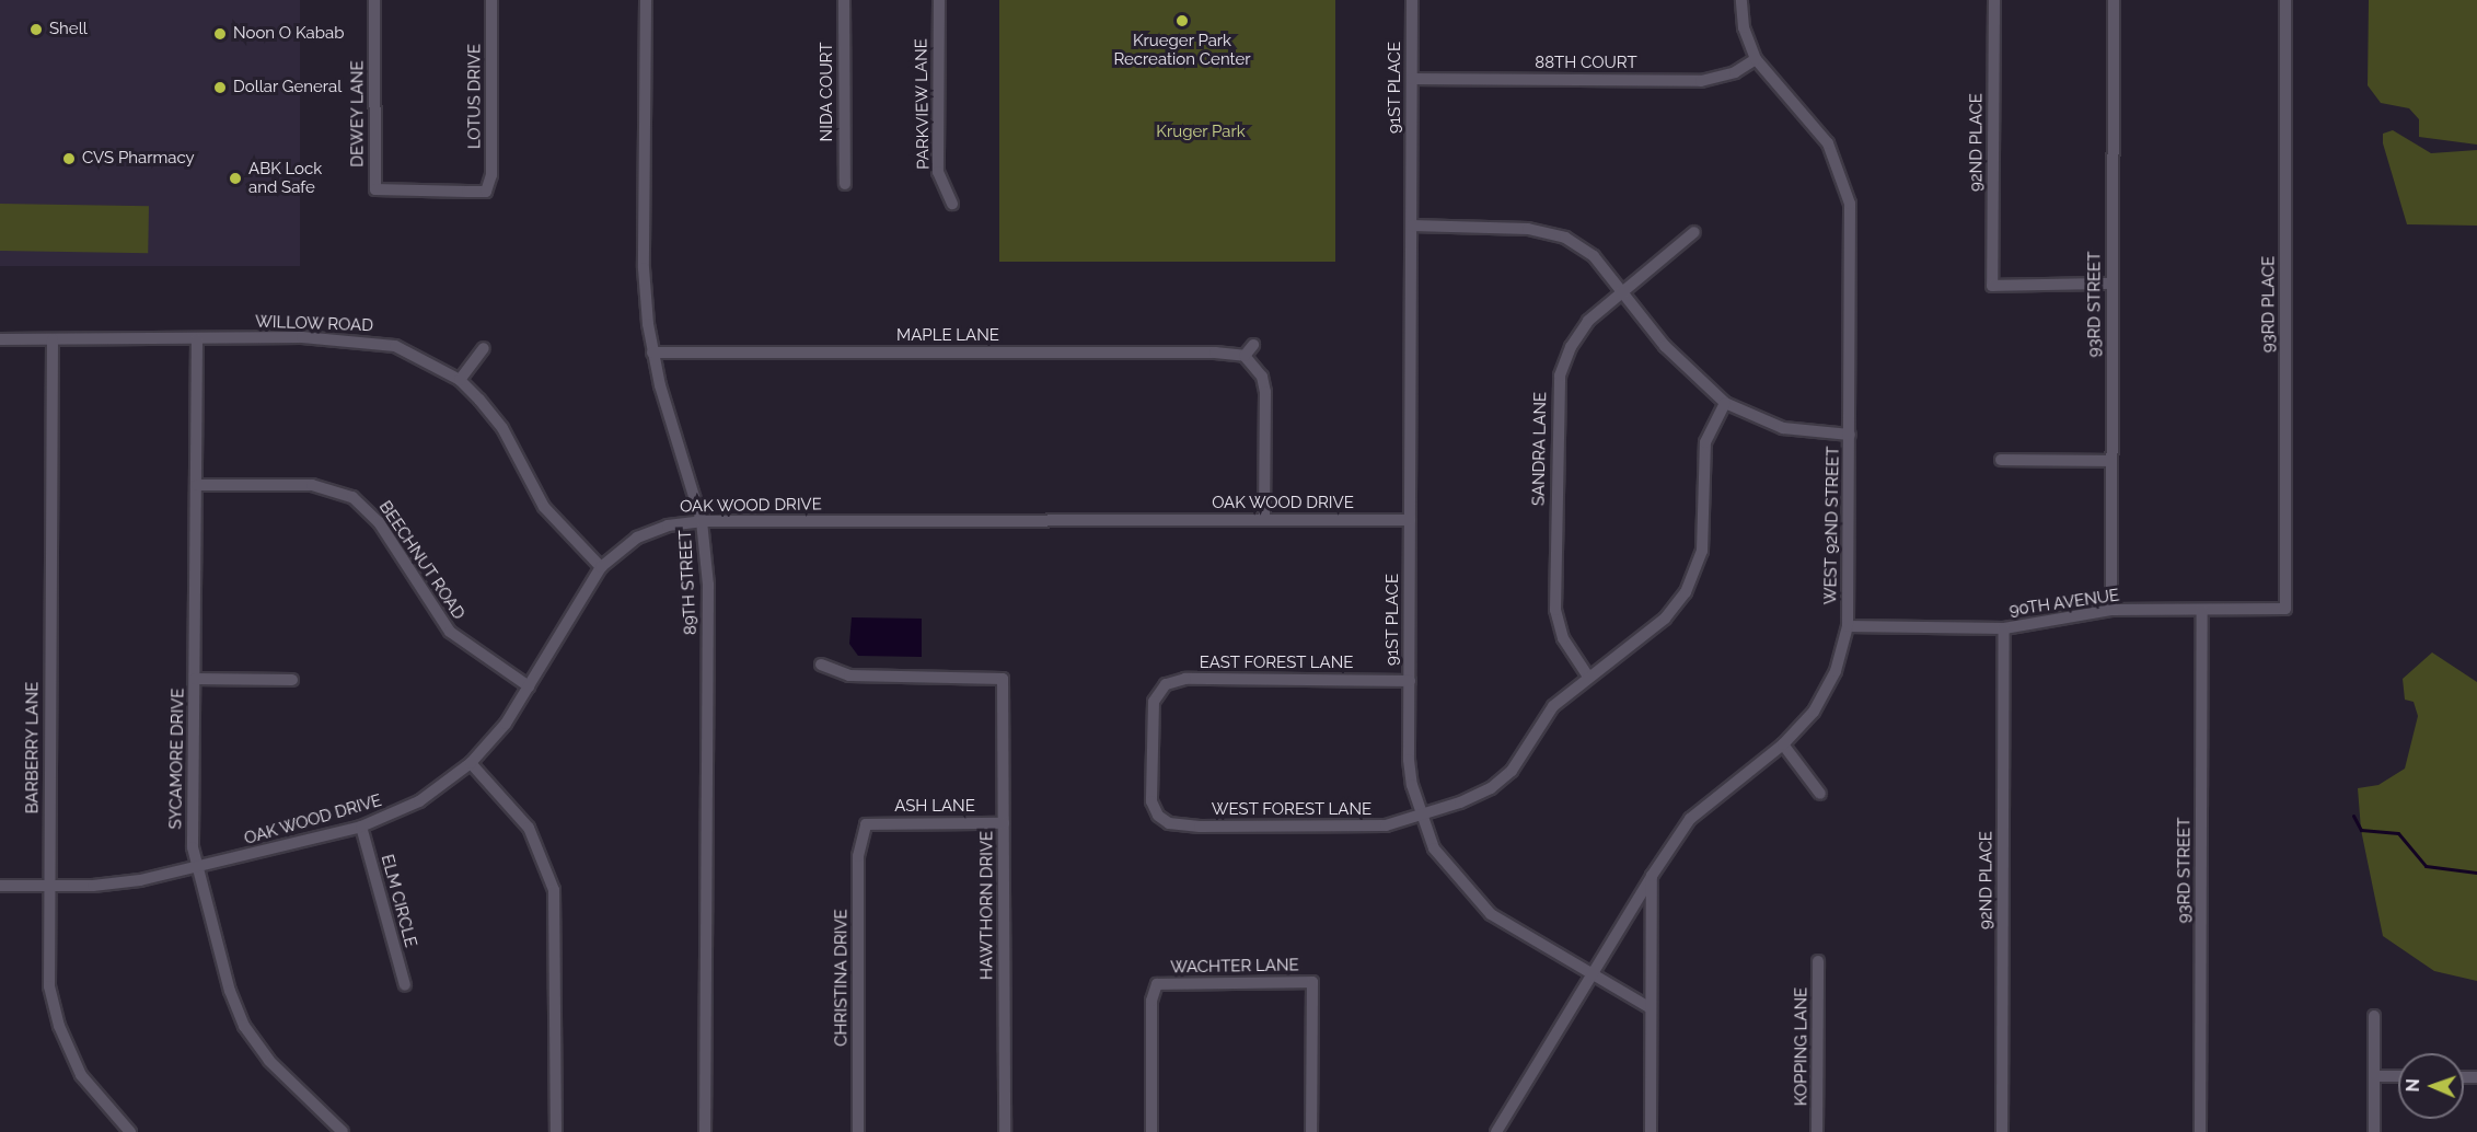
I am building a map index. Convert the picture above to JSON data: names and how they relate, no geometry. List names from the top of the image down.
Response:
{
  "streets": {
    "street": [
      "88TH COURT",
      "91ST PLACE",
      "NIDA COURT",
      "LOTUS DRIVE",
      "PARKVIEW LANE",
      "DEWEY LANE",
      "92ND PLACE",
      "93RD STREET",
      "93RD PLACE",
      "WILLOW ROAD",
      "MAPLE LANE",
      "SANDRA LANE",
      "OAK WOOD DRIVE",
      "WEST 92ND STREET",
      "BEECHNUT ROAD",
      "89TH STREET",
      "90TH AVENUE",
      "EAST FOREST LANE",
      "BARBERRY LANE",
      "SYCAMORE DRIVE",
      "ASH LANE",
      "WEST FOREST LANE",
      "ELM CIRCLE",
      "HAWTHORN DRIVE",
      "WACHTER LANE",
      "CHRISTINA DRIVE",
      "KOPPING LANE"
    ]
  },
  "crossings": [
    ["88TH COURT", "91ST PLACE"],
    ["88TH COURT", "WEST 92ND STREET"],
    ["91ST PLACE", "OAK WOOD DRIVE"],
    ["91ST PLACE", "WEST 92ND STREET"],
    ["91ST PLACE", "EAST FOREST LANE"],
    ["91ST PLACE", "WEST FOREST LANE"],
    ["LOTUS DRIVE", "DEWEY LANE"],
    ["92ND PLACE", "93RD STREET"],
    ["92ND PLACE", "90TH AVENUE"],
    ["93RD STREET", "90TH AVENUE"],
    ["93RD PLACE", "90TH AVENUE"],
    ["WILLOW ROAD", "OAK WOOD DRIVE"],
    ["WILLOW ROAD", "BARBERRY LANE"],
    ["WILLOW ROAD", "SYCAMORE DRIVE"],
    ["MAPLE LANE", "89TH STREET"],
    ["SANDRA LANE", "WEST FOREST LANE"],
    ["OAK WOOD DRIVE", "BEECHNUT ROAD"],
    ["OAK WOOD DRIVE", "89TH STREET"],
    ["OAK WOOD DRIVE", "BARBERRY LANE"],
    ["OAK WOOD DRIVE", "SYCAMORE DRIVE"],
    ["OAK WOOD DRIVE", "ELM CIRCLE"],
    ["WEST 92ND STREET", "90TH AVENUE"],
    ["BEECHNUT ROAD", "SYCAMORE DRIVE"],
    ["EAST FOREST LANE", "WEST FOREST LANE"],
    ["ASH LANE", "HAWTHORN DRIVE"],
    ["ASH LANE", "CHRISTINA DRIVE"]
  ],
  "parks": ["Kruger Park"],
  "places": [
    "Krueger Park Recreation Center",
    "Shell",
    "Noon O Kabab",
    "Dollar General",
    "CVS Pharmacy",
    "ABK Lock and Safe"
  ],
  "north": "left"
}
